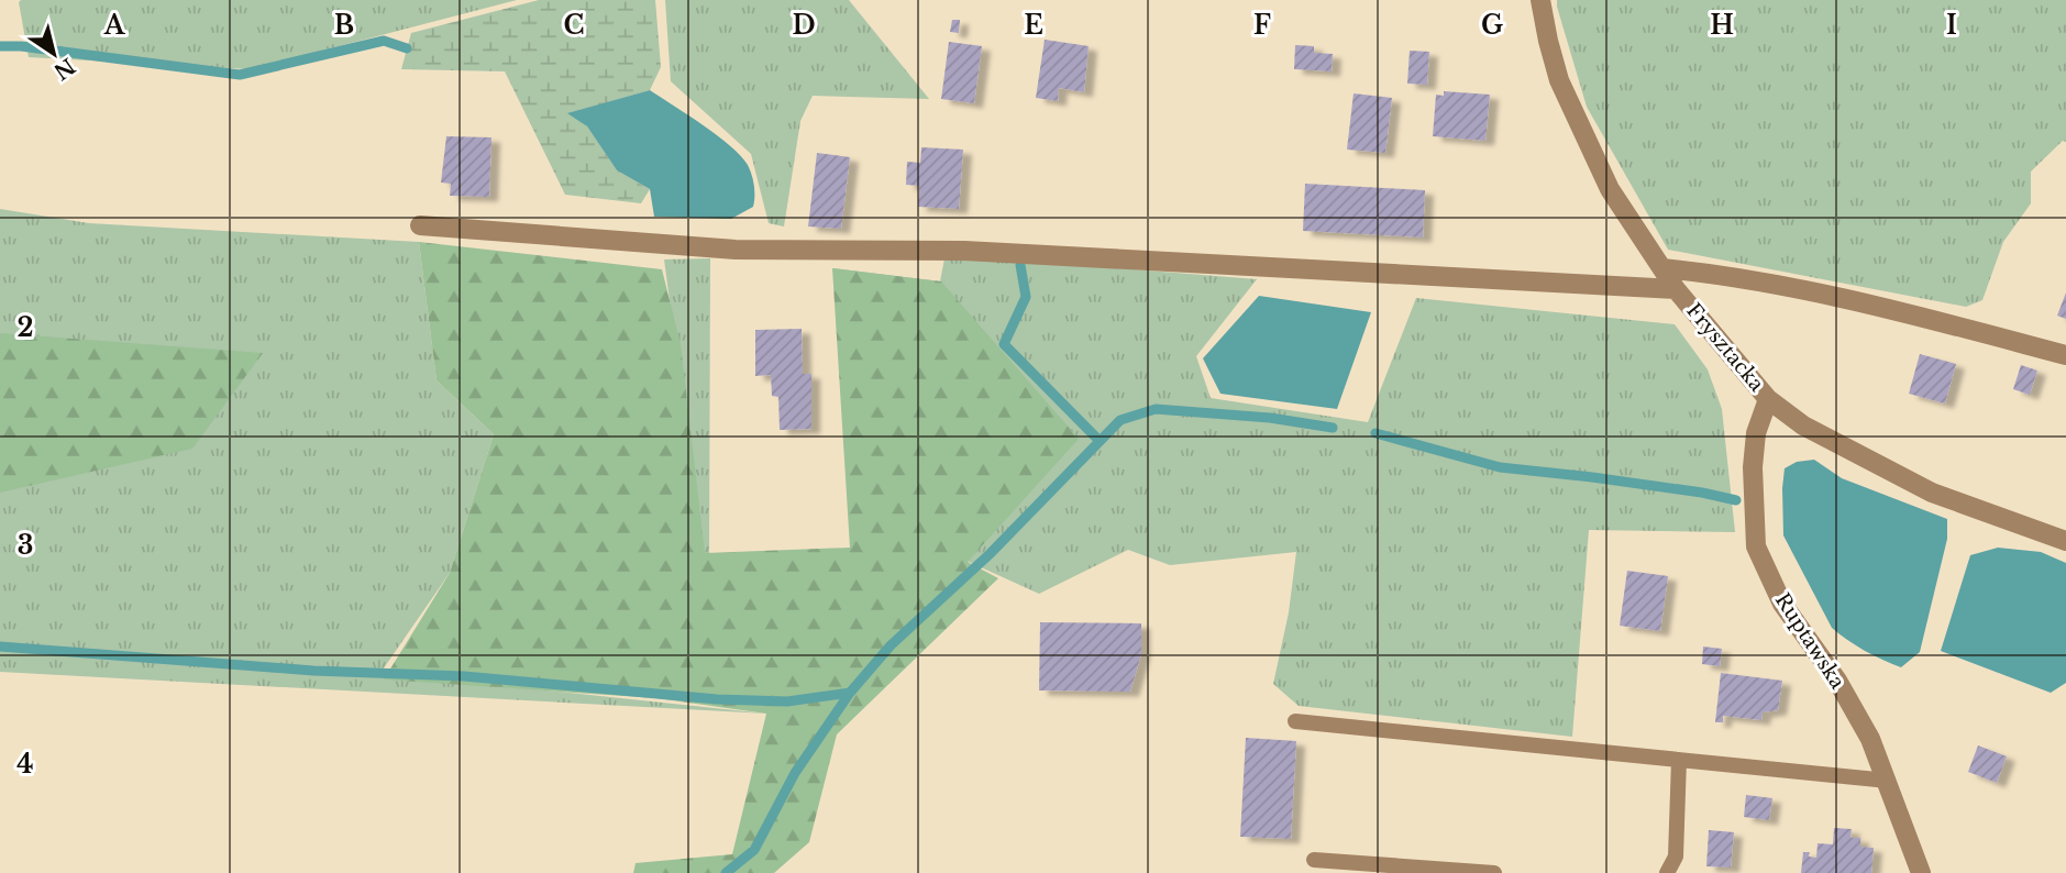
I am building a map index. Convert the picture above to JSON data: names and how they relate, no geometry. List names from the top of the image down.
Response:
{
  "streets": {
    "street": ["Frysztacka", "Ruptawska"]
  },
  "crossings": [
    ["Frysztacka", "Ruptawska"]
  ],
  "north": "bottom right",
  "grid": {
    "columns": [
      "A",
      "B",
      "C",
      "D",
      "E",
      "F",
      "G",
      "H",
      "I"
    ],
    "rows": ["2", "3", "4"]
  }
}
